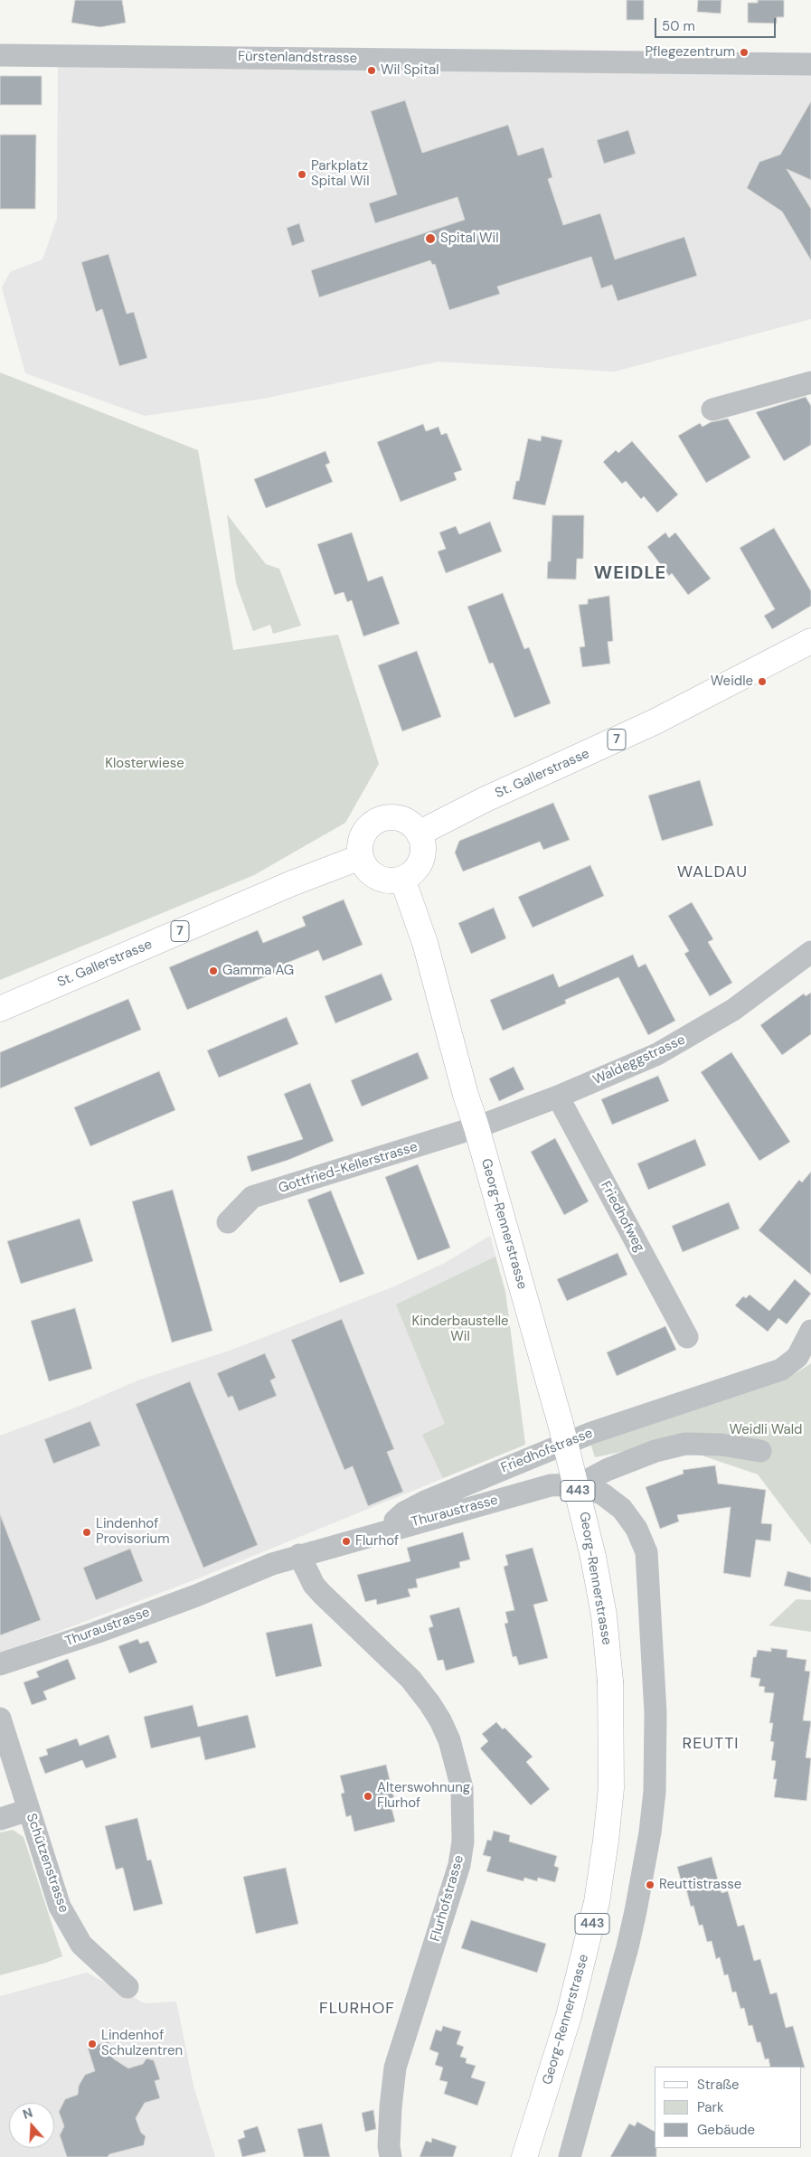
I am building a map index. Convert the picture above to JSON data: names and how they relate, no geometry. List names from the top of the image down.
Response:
{
  "streets": {
    "main road": [
      "7",
      "St. Gallerstrasse",
      "Georg-Rennerstrasse",
      "443"
    ],
    "street": [
      "Fürstenlandstrasse",
      "Waldeggstrasse",
      "Gottfried-Kellerstrasse",
      "Friedhofweg",
      "Friedhofstrasse",
      "Thuraustrasse",
      "Schützenstrasse",
      "Flurhofstrasse"
    ]
  },
  "crossings": [
    ["St. Gallerstrasse", "Georg-Rennerstrasse"],
    ["Waldeggstrasse", "Gottfried-Kellerstrasse"],
    ["Waldeggstrasse", "Friedhofweg"],
    ["Waldeggstrasse", "Georg-Rennerstrasse"],
    ["Gottfried-Kellerstrasse", "Georg-Rennerstrasse"],
    ["Friedhofstrasse", "Thuraustrasse"],
    ["Thuraustrasse", "Flurhofstrasse"]
  ],
  "districts": [
    "WEIDLE",
    "WALDAU",
    "REUTTI",
    "FLURHOF"
  ],
  "parks": ["Klosterwiese", "Kinderbaustelle Wil", "Weidli Wald"],
  "places": [
    "Pflegezentrum",
    "Wil Spital",
    "Parkplatz Spital Wil",
    "Spital Wil",
    "Weidle",
    "Gamma AG",
    "Lindenhof Provisorium",
    "Flurhof",
    "Alterswohnung Flurhof",
    "Reuttistrasse",
    "Lindenhof Schulzentren"
  ],
  "legend": ["Straße", "Park", "Gebäude"],
  "scale_bar": "50 m",
  "north": "top"
}
